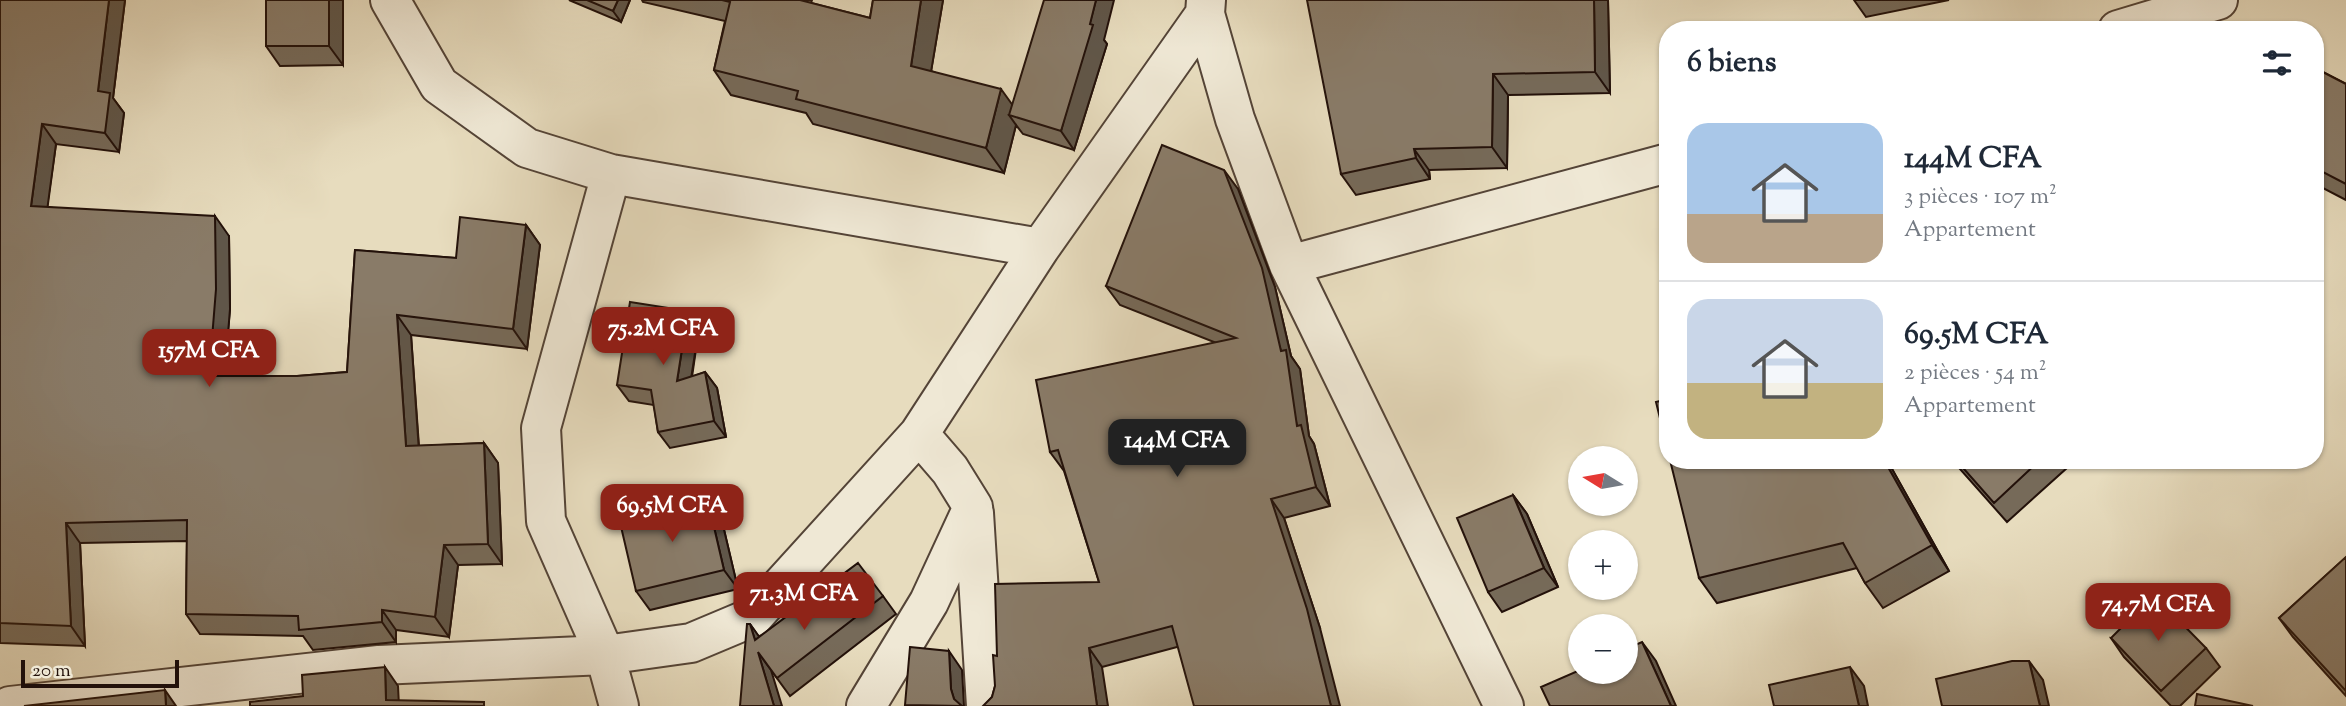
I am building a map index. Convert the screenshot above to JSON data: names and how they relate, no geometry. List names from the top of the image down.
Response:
{
  "scale_bar": "20 m",
  "north": "left",
  "page": {
    "heading": "6 biens",
    "list": [
      {
        "name": "144M CFA",
        "note": "3 pièces · 107 m² · Appartement"
      },
      {
        "name": "69.5M CFA",
        "note": "2 pièces · 54 m² · Appartement"
      }
    ],
    "price": [
      "75.2M CFA",
      "157M CFA",
      "144M CFA",
      "69.5M CFA",
      "71.3M CFA",
      "74.7M CFA"
    ],
    "map_buttons": ["+", "−"],
    "scale": "20 m"
  }
}
